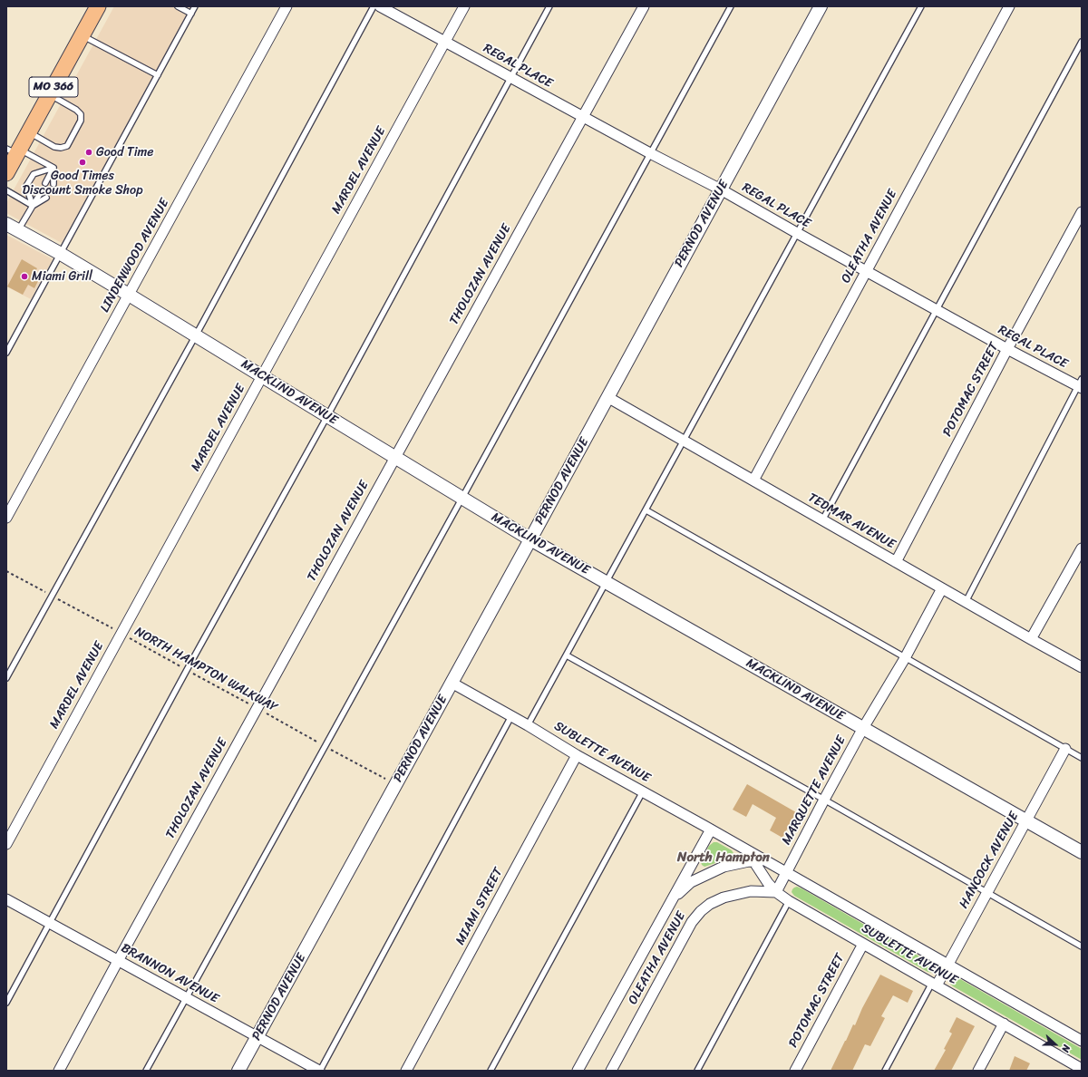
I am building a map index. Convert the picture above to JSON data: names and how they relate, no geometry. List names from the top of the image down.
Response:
{
  "streets": {
    "main road": ["MO 366"],
    "street": [
      "REGAL PLACE",
      "MARDEL AVENUE",
      "PERNOD AVENUE",
      "OLEATHA AVENUE",
      "LINDENWOOD AVENUE",
      "THOLOZAN AVENUE",
      "POTOMAC STREET",
      "MACKLIND AVENUE",
      "TEDMAR AVENUE",
      "SUBLETTE AVENUE",
      "MARQUETTE AVENUE",
      "HANCOCK AVENUE",
      "MIAMI STREET",
      "BRANNON AVENUE"
    ],
    "path": ["NORTH HAMPTON WALKWAY"]
  },
  "crossings": [
    ["REGAL PLACE", "MARDEL AVENUE"],
    ["REGAL PLACE", "PERNOD AVENUE"],
    ["REGAL PLACE", "OLEATHA AVENUE"],
    ["REGAL PLACE", "THOLOZAN AVENUE"],
    ["REGAL PLACE", "POTOMAC STREET"],
    ["MARDEL AVENUE", "MACKLIND AVENUE"],
    ["MARDEL AVENUE", "NORTH HAMPTON WALKWAY"],
    ["PERNOD AVENUE", "MACKLIND AVENUE"],
    ["PERNOD AVENUE", "TEDMAR AVENUE"],
    ["PERNOD AVENUE", "NORTH HAMPTON WALKWAY"],
    ["PERNOD AVENUE", "SUBLETTE AVENUE"],
    ["PERNOD AVENUE", "BRANNON AVENUE"],
    ["OLEATHA AVENUE", "TEDMAR AVENUE"],
    ["OLEATHA AVENUE", "SUBLETTE AVENUE"],
    ["OLEATHA AVENUE", "MARQUETTE AVENUE"],
    ["LINDENWOOD AVENUE", "MACKLIND AVENUE"],
    ["THOLOZAN AVENUE", "MACKLIND AVENUE"],
    ["THOLOZAN AVENUE", "NORTH HAMPTON WALKWAY"],
    ["THOLOZAN AVENUE", "BRANNON AVENUE"],
    ["POTOMAC STREET", "TEDMAR AVENUE"],
    ["POTOMAC STREET", "SUBLETTE AVENUE"],
    ["MACKLIND AVENUE", "MARQUETTE AVENUE"],
    ["MACKLIND AVENUE", "HANCOCK AVENUE"],
    ["TEDMAR AVENUE", "MARQUETTE AVENUE"],
    ["SUBLETTE AVENUE", "MARQUETTE AVENUE"],
    ["SUBLETTE AVENUE", "HANCOCK AVENUE"],
    ["SUBLETTE AVENUE", "MIAMI STREET"]
  ],
  "districts": ["North Hampton"],
  "places": ["Good Time", "Good Times Discount Smoke Shop", "Miami Grill"],
  "north": "right"
}
